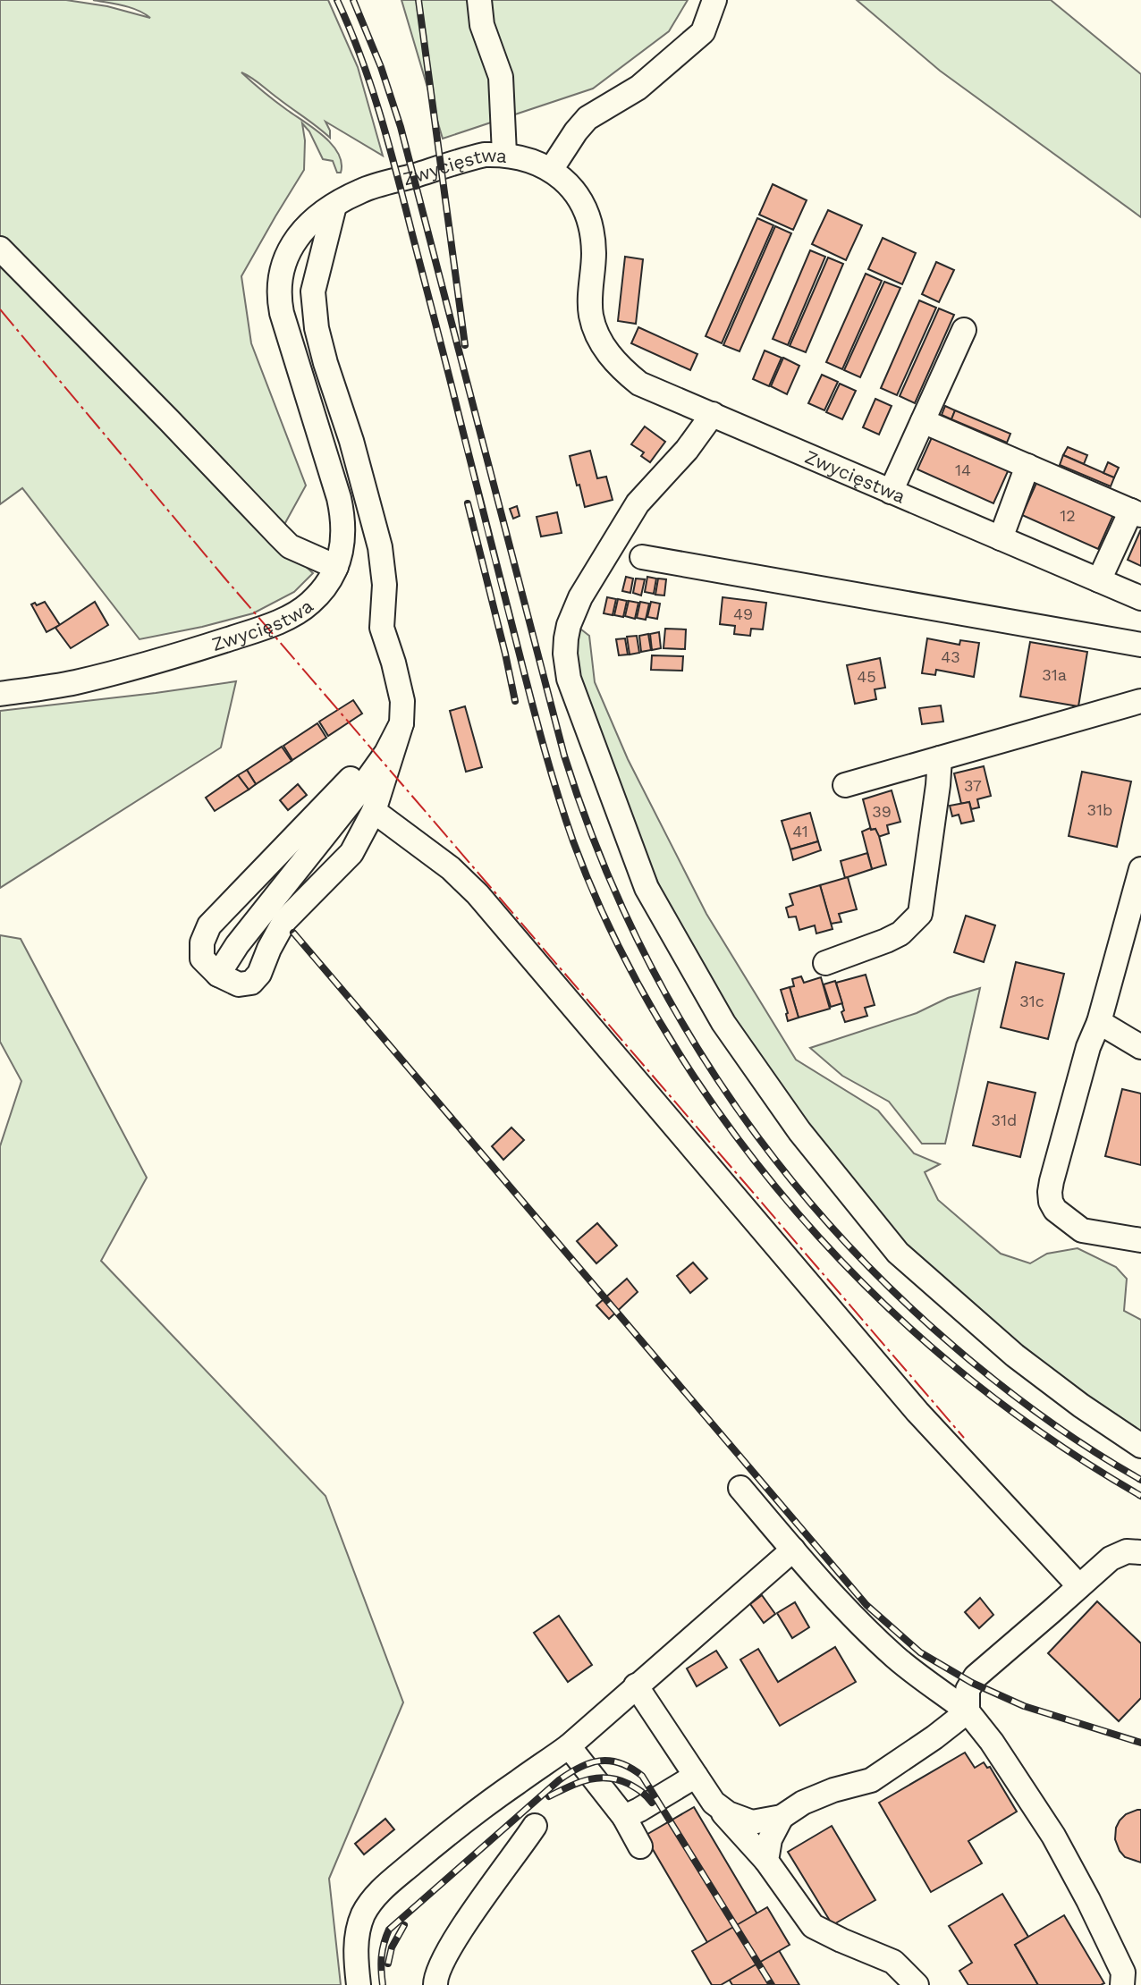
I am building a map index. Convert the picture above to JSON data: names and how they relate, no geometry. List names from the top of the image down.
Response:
{
  "streets": {
    "street": ["Zwycięstwa"]
  },
  "house_numbers": [
    "14",
    "12",
    "49",
    "43",
    "31a",
    "45",
    "37",
    "31b",
    "39",
    "41",
    "31c",
    "31d"
  ]
}
